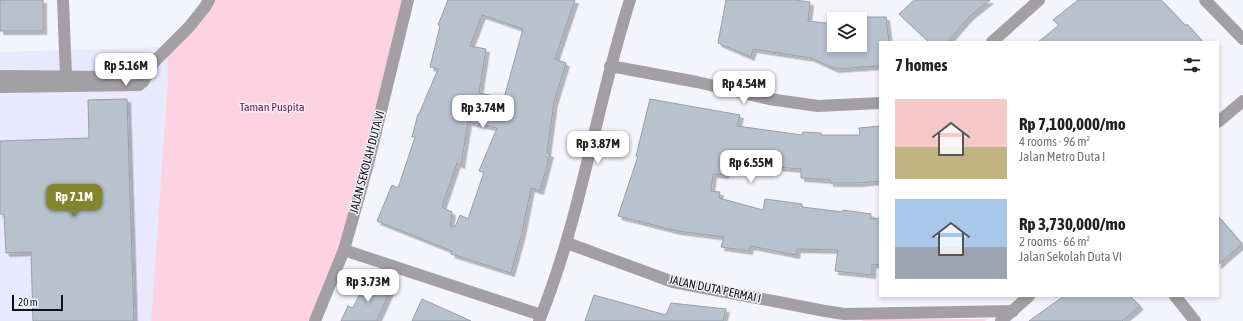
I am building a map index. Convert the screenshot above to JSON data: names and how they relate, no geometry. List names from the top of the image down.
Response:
{
  "streets": {
    "street": ["JALAN SEKOLAH DUTA VI", "JALAN DUTA PERMAI I"]
  },
  "parks": ["Taman Puspita"],
  "scale_bar": "20 m",
  "page": {
    "heading": "7 homes",
    "price": [
      "Rp 5.16M",
      "Rp 4.54M",
      "Rp 3.74M",
      "Rp 3.87M",
      "Rp 6.55M",
      "Rp 7.1M",
      "Rp 3.73M"
    ],
    "list": [
      {
        "name": "Rp 7,100,000/mo",
        "note": "4 rooms · 96 m² · Jalan Metro Duta I"
      },
      {
        "name": "Rp 3,730,000/mo",
        "note": "2 rooms · 66 m² · Jalan Sekolah Duta VI"
      }
    ],
    "scale": "20 m"
  }
}
